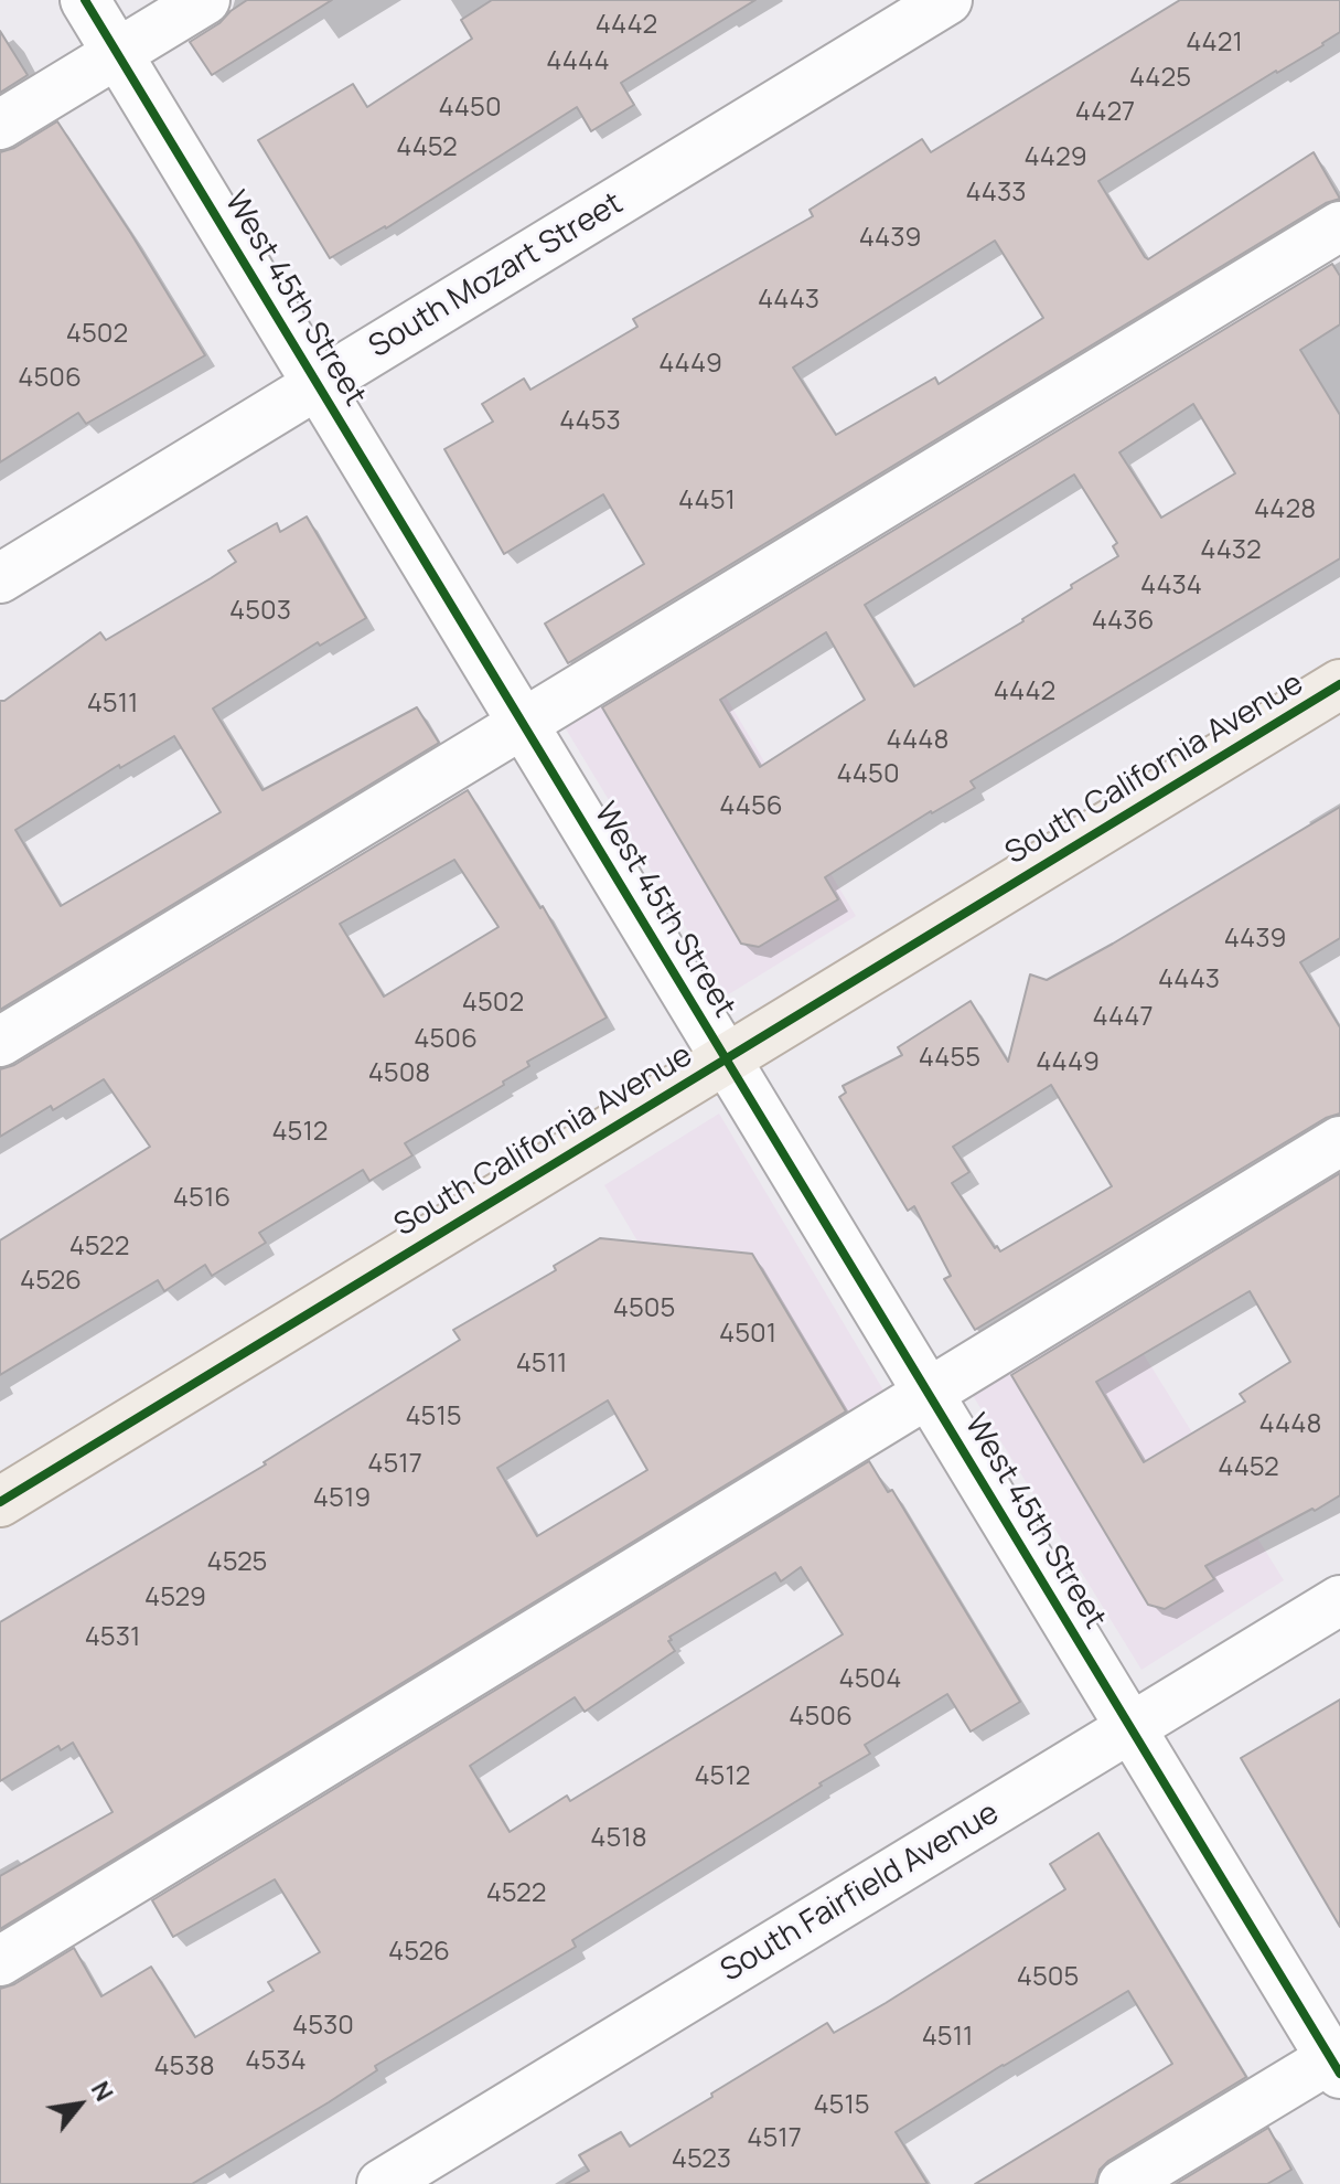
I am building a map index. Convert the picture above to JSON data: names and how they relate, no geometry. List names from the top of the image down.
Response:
{
  "streets": {
    "main road": ["South California Avenue"],
    "street": ["South Mozart Street", "West 45th Street", "South Fairfield Avenue"]
  },
  "crossings": [
    ["South Mozart Street", "West 45th Street"],
    ["West 45th Street", "South California Avenue"],
    ["West 45th Street", "South Fairfield Avenue"]
  ],
  "house_numbers": [
    "4442",
    "4421",
    "4444",
    "4425",
    "4450",
    "4427",
    "4452",
    "4429",
    "4433",
    "4439",
    "4443",
    "4502",
    "4449",
    "4506",
    "4453",
    "4451",
    "4428",
    "4432",
    "4434",
    "4503",
    "4436",
    "4442",
    "4511",
    "4448",
    "4450",
    "4456",
    "4439",
    "4443",
    "4502",
    "4447",
    "4506",
    "4455",
    "4449",
    "4508",
    "4512",
    "4516",
    "4522",
    "4526",
    "4505",
    "4501",
    "4511",
    "4515",
    "4448",
    "4517",
    "4452",
    "4519",
    "4525",
    "4529",
    "4531",
    "4504",
    "4506",
    "4512",
    "4518",
    "4522",
    "4526",
    "4505",
    "4530",
    "4511",
    "4534",
    "4538",
    "4515",
    "4517",
    "4523"
  ],
  "north": "top right"
}
